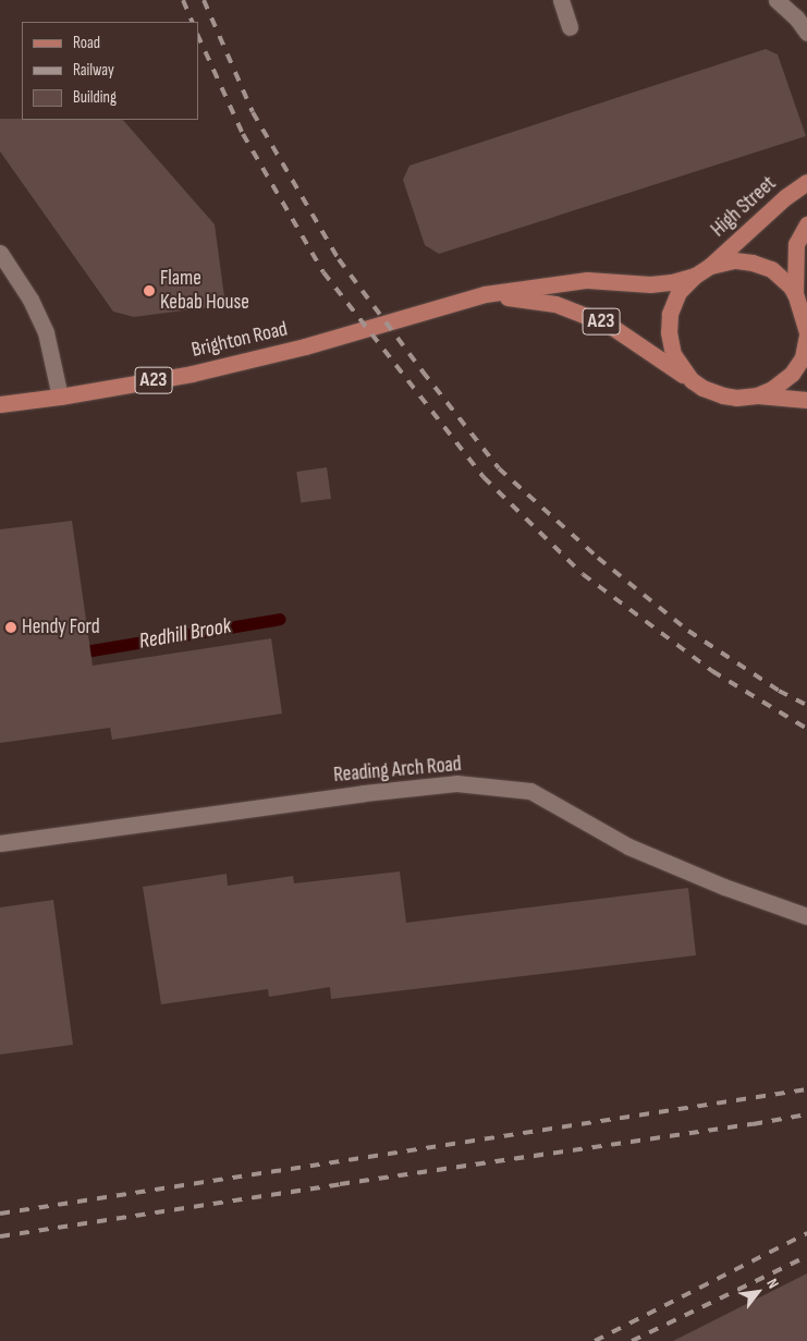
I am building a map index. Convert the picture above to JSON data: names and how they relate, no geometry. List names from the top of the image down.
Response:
{
  "streets": {
    "main road": ["High Street", "A23", "Brighton Road"],
    "street": ["Reading Arch Road"]
  },
  "crossings": [
    ["High Street", "Brighton Road"]
  ],
  "water": ["Redhill Brook"],
  "places": ["Flame Kebab House", "Hendy Ford"],
  "legend": ["Road", "Railway", "Building"],
  "north": "top right"
}
